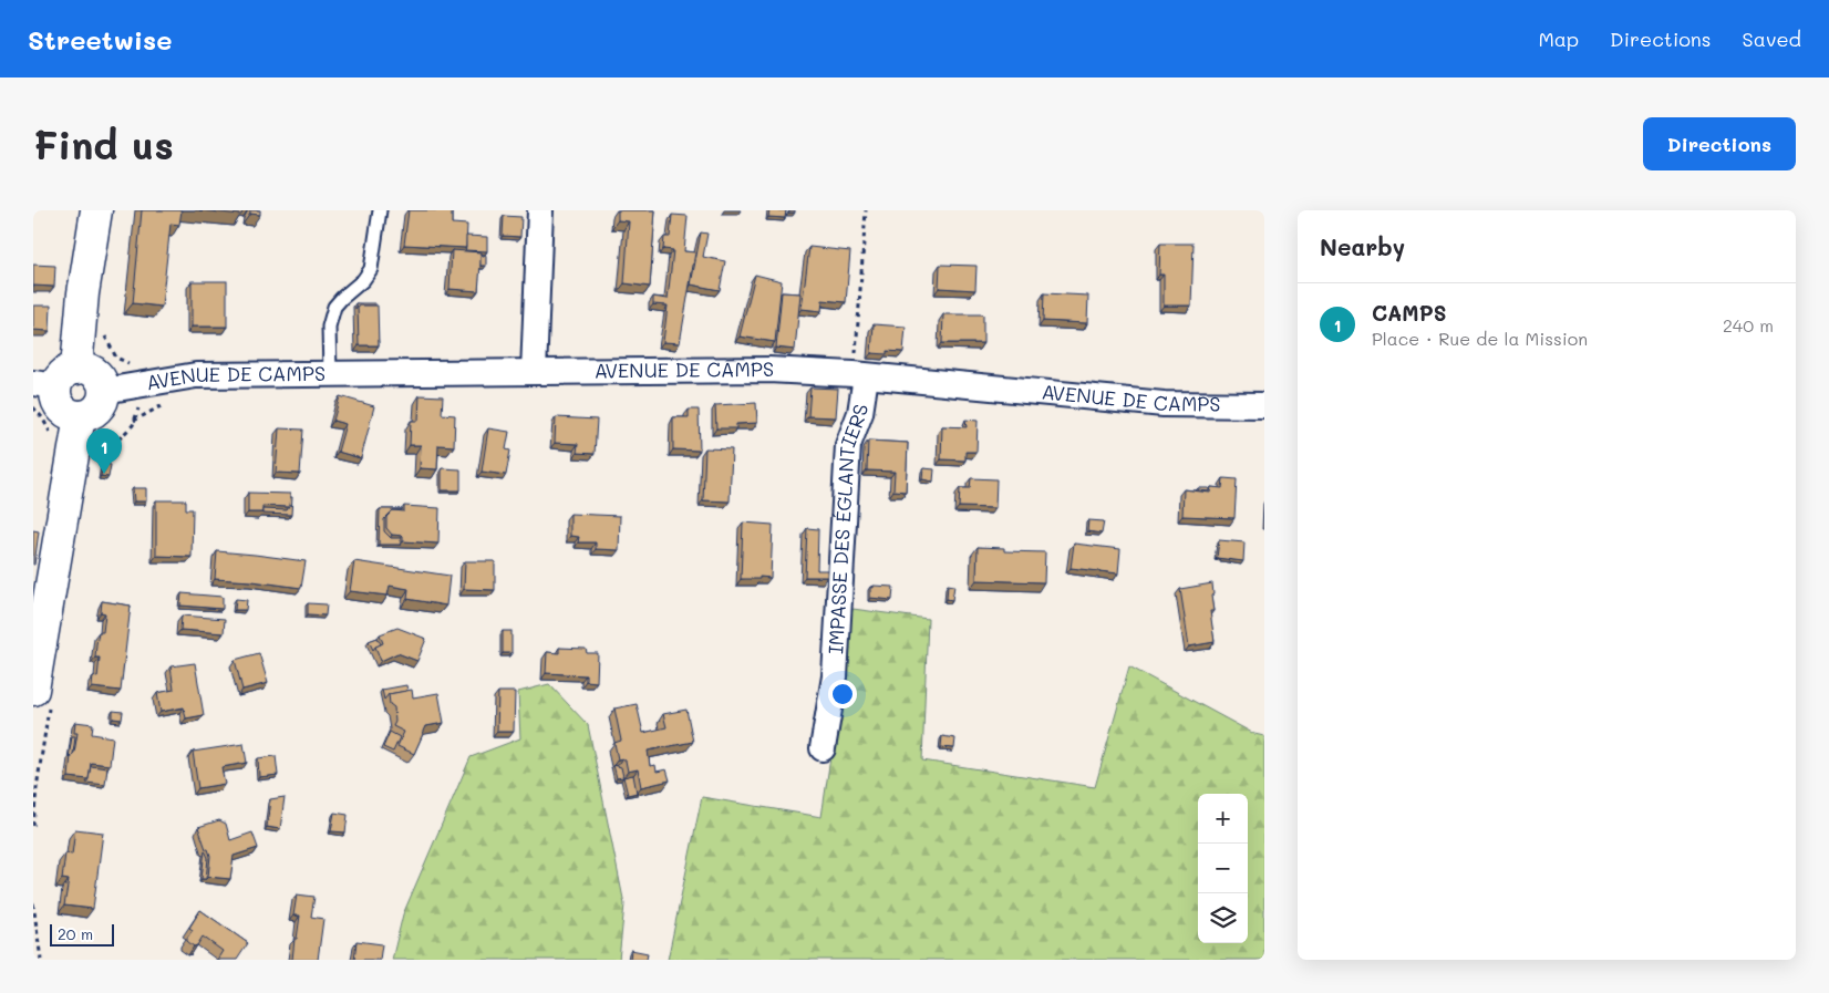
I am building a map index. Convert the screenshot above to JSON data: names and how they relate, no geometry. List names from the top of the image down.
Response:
{
  "streets": {
    "street": ["AVENUE DE CAMPS", "IMPASSE DES ÉGLANTIERS"]
  },
  "crossings": [
    ["AVENUE DE CAMPS", "IMPASSE DES ÉGLANTIERS"]
  ],
  "scale_bar": "20 m",
  "page": {
    "header": "Streetwise",
    "nav": ["Map", "Directions", "Saved"],
    "buttons": "Directions",
    "title": "Find us",
    "heading": "Nearby",
    "list": [
      {
        "mark": "1",
        "name": "CAMPS",
        "note": "Place · Rue de la Mission",
        "value": "240 m"
      }
    ],
    "pins": "1",
    "map_buttons": ["+", "−"],
    "scale": "20 m"
  }
}
